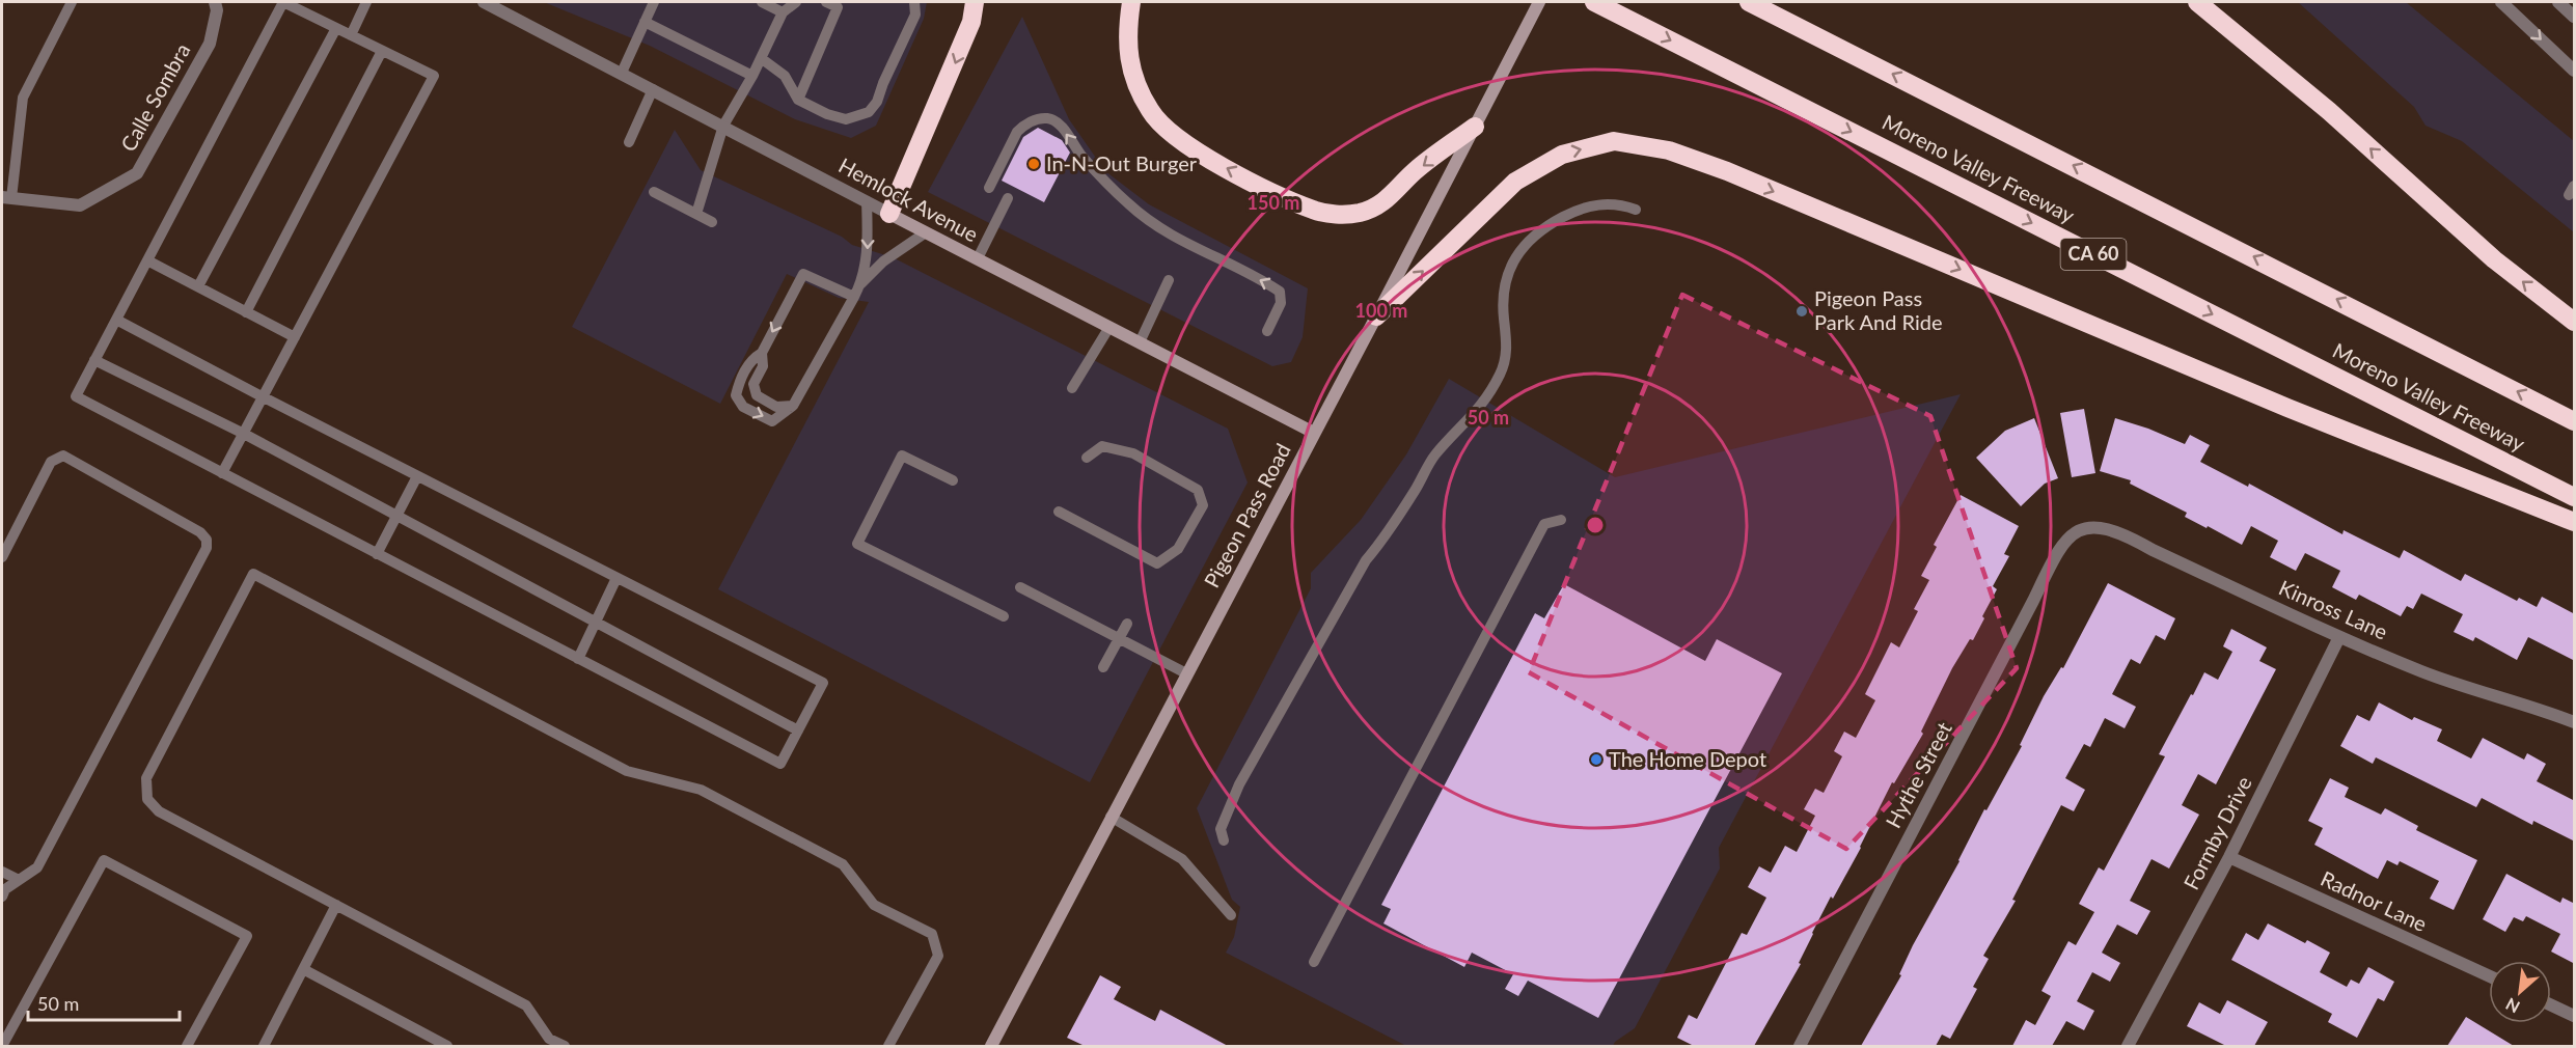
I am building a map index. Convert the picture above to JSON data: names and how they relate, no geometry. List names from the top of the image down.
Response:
{
  "streets": {
    "highway": ["Moreno Valley Freeway", "CA 60"],
    "main road": ["Hemlock Avenue", "Pigeon Pass Road"],
    "street": [
      "Calle Sombra",
      "Kinross Lane",
      "Hythe Street",
      "Formby Drive",
      "Radnor Lane"
    ]
  },
  "crossings": [
    ["Hemlock Avenue", "Pigeon Pass Road"],
    ["Kinross Lane", "Hythe Street"],
    ["Kinross Lane", "Formby Drive"],
    ["Formby Drive", "Radnor Lane"]
  ],
  "places": ["In-N-Out Burger", "Pigeon Pass Park And Ride", "The Home Depot"],
  "scale_bar": "50 m",
  "north": "bottom left",
  "rings": ["150 m", "100 m", "50 m"]
}
